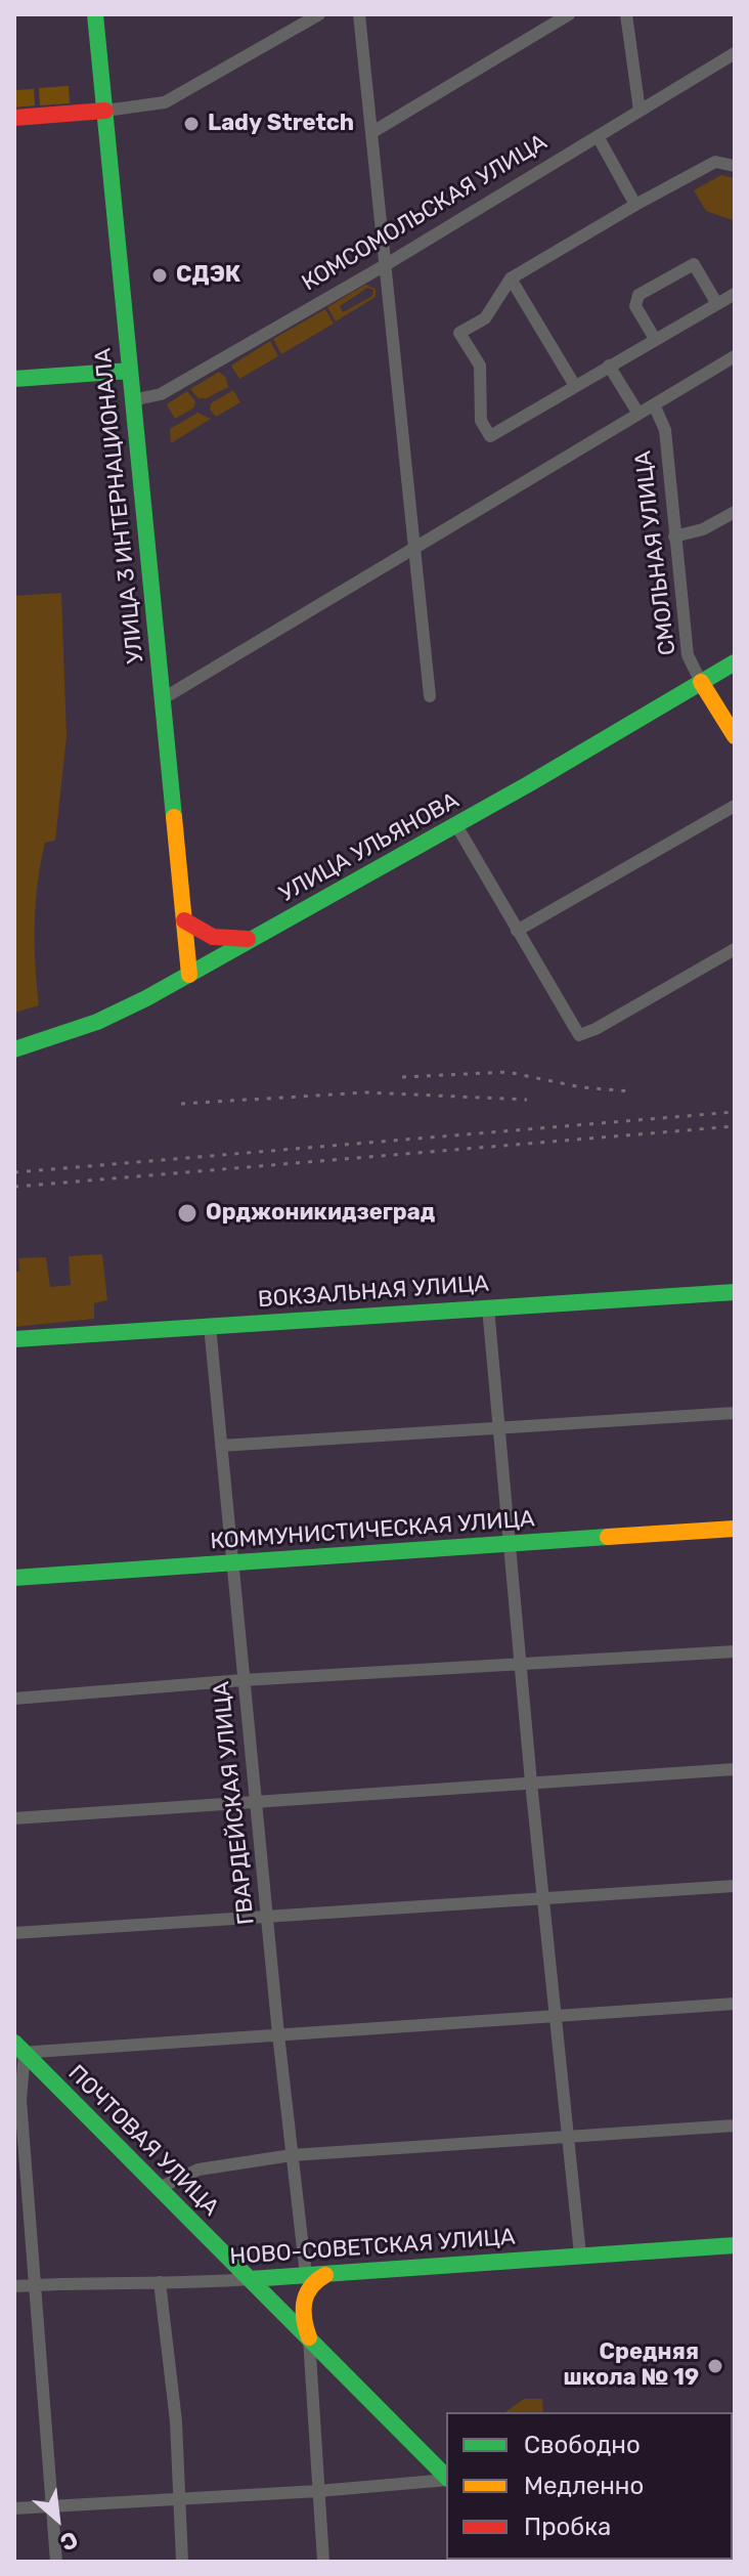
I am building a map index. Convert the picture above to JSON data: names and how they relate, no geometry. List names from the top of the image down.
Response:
{
  "streets": {
    "main road": [
      "УЛИЦА 3 ИНТЕРНАЦИОНАЛА",
      "СМОЛЬНАЯ УЛИЦА",
      "УЛИЦА УЛЬЯНОВА",
      "ВОКЗАЛЬНАЯ УЛИЦА",
      "КОММУНИСТИЧЕСКАЯ УЛИЦА",
      "ПОЧТОВАЯ УЛИЦА",
      "НОВО-СОВЕТСКАЯ УЛИЦА"
    ],
    "street": ["КОМСОМОЛЬСКАЯ УЛИЦА", "ГВАРДЕЙСКАЯ УЛИЦА"]
  },
  "crossings": [
    ["КОМСОМОЛЬСКАЯ УЛИЦА", "УЛИЦА 3 ИНТЕРНАЦИОНАЛА"],
    ["УЛИЦА 3 ИНТЕРНАЦИОНАЛА", "УЛИЦА УЛЬЯНОВА"],
    ["СМОЛЬНАЯ УЛИЦА", "УЛИЦА УЛЬЯНОВА"],
    ["ВОКЗАЛЬНАЯ УЛИЦА", "ГВАРДЕЙСКАЯ УЛИЦА"],
    ["КОММУНИСТИЧЕСКАЯ УЛИЦА", "ГВАРДЕЙСКАЯ УЛИЦА"],
    ["ГВАРДЕЙСКАЯ УЛИЦА", "НОВО-СОВЕТСКАЯ УЛИЦА"],
    ["ПОЧТОВАЯ УЛИЦА", "НОВО-СОВЕТСКАЯ УЛИЦА"]
  ],
  "places": [
    "Lady Stretch",
    "СДЭК",
    "Орджоникидзеград",
    "Средняя школа № 19"
  ],
  "legend": ["Свободно", "Медленно", "Пробка"],
  "north": "bottom right"
}
